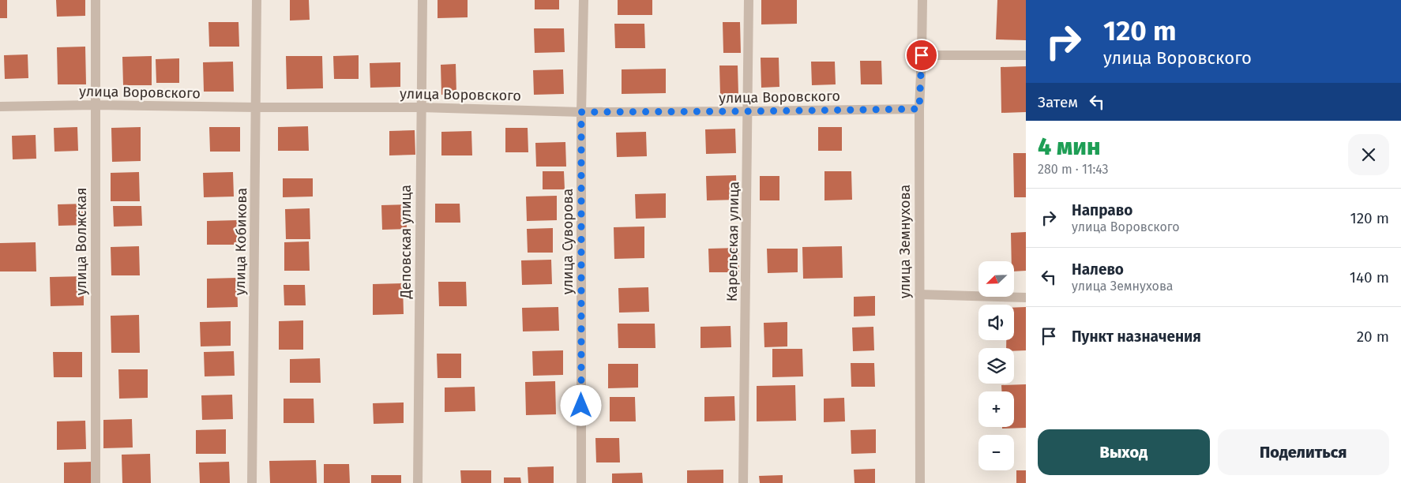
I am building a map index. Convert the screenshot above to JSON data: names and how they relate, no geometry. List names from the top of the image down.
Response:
{
  "streets": {
    "street": [
      "улица Воровского",
      "улица Волжская",
      "улица Кобикова",
      "Деповская улица",
      "улица Суворова",
      "Карельская улица",
      "улица Земнухова"
    ]
  },
  "crossings": [
    ["улица Воровского", "улица Волжская"],
    ["улица Воровского", "улица Кобикова"],
    ["улица Воровского", "Деповская улица"],
    ["улица Воровского", "улица Суворова"],
    ["улица Воровского", "Карельская улица"],
    ["улица Воровского", "улица Земнухова"]
  ],
  "north": "bottom left",
  "page": {
    "turn": ["120 m", "улица Воровского"],
    "then": "Затем",
    "heading": ["4 мин", "280 m · 11:43"],
    "list": [
      {
        "name": "Направо",
        "note": "улица Воровского",
        "value": "120 m"
      },
      {
        "name": "Налево",
        "note": "улица Земнухова",
        "value": "140 m"
      },
      {
        "name": "Пункт назначения",
        "value": "20 m"
      }
    ],
    "map_buttons": ["+", "−"],
    "buttons": ["Выход", "Поделиться"]
  }
}
